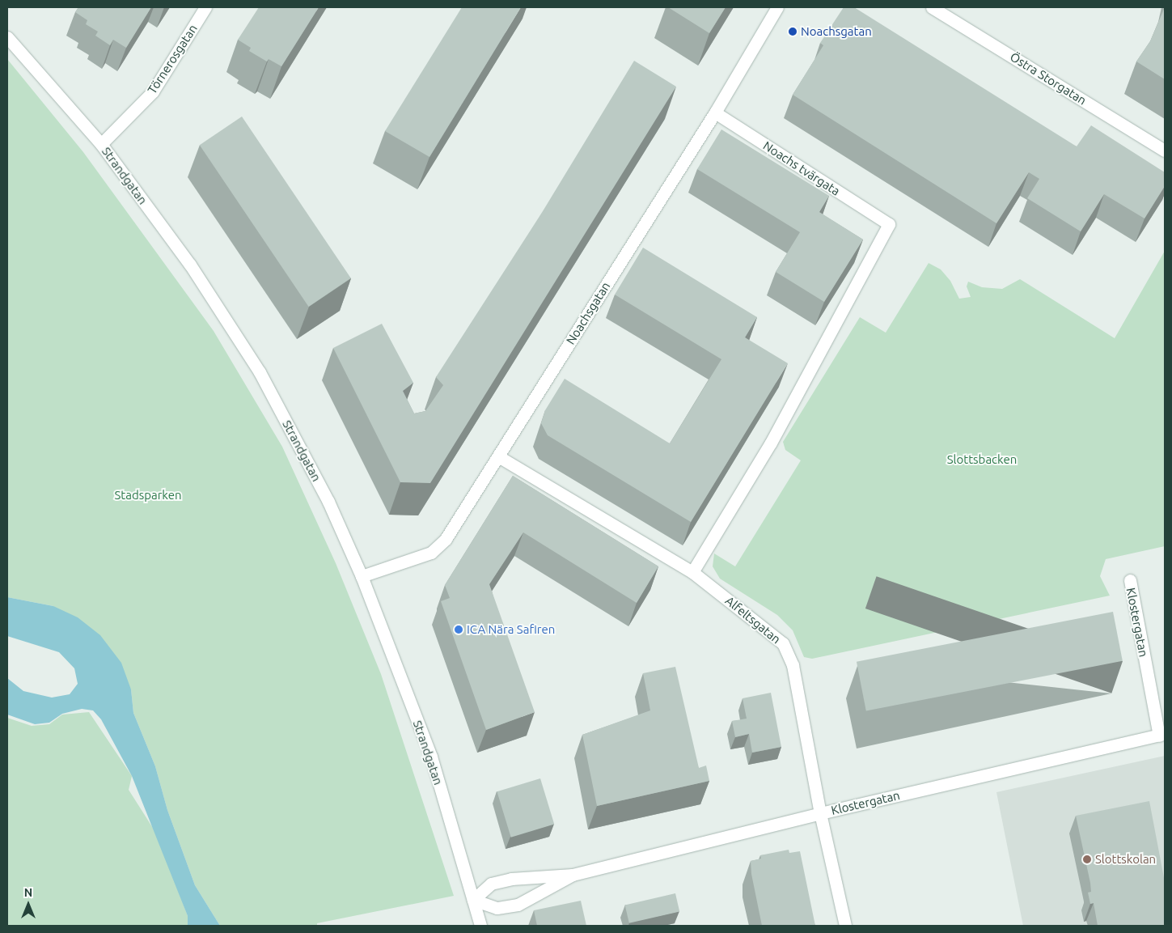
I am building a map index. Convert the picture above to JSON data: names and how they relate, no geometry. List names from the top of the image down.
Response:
{
  "streets": {
    "street": [
      "Törnerosgatan",
      "Östra Storgatan",
      "Noachs tvärgata",
      "Strandgatan",
      "Noachsgatan",
      "Alfeltsgatan",
      "Klostergatan"
    ]
  },
  "crossings": [
    ["Törnerosgatan", "Strandgatan"],
    ["Noachs tvärgata", "Noachsgatan"],
    ["Noachs tvärgata", "Alfeltsgatan"],
    ["Strandgatan", "Noachsgatan"],
    ["Strandgatan", "Klostergatan"],
    ["Noachsgatan", "Alfeltsgatan"],
    ["Alfeltsgatan", "Klostergatan"]
  ],
  "parks": ["Slottsbacken", "Stadsparken"],
  "places": ["Noachsgatan", "ICA Nära Safiren", "Slottskolan"],
  "north": "top"
}
